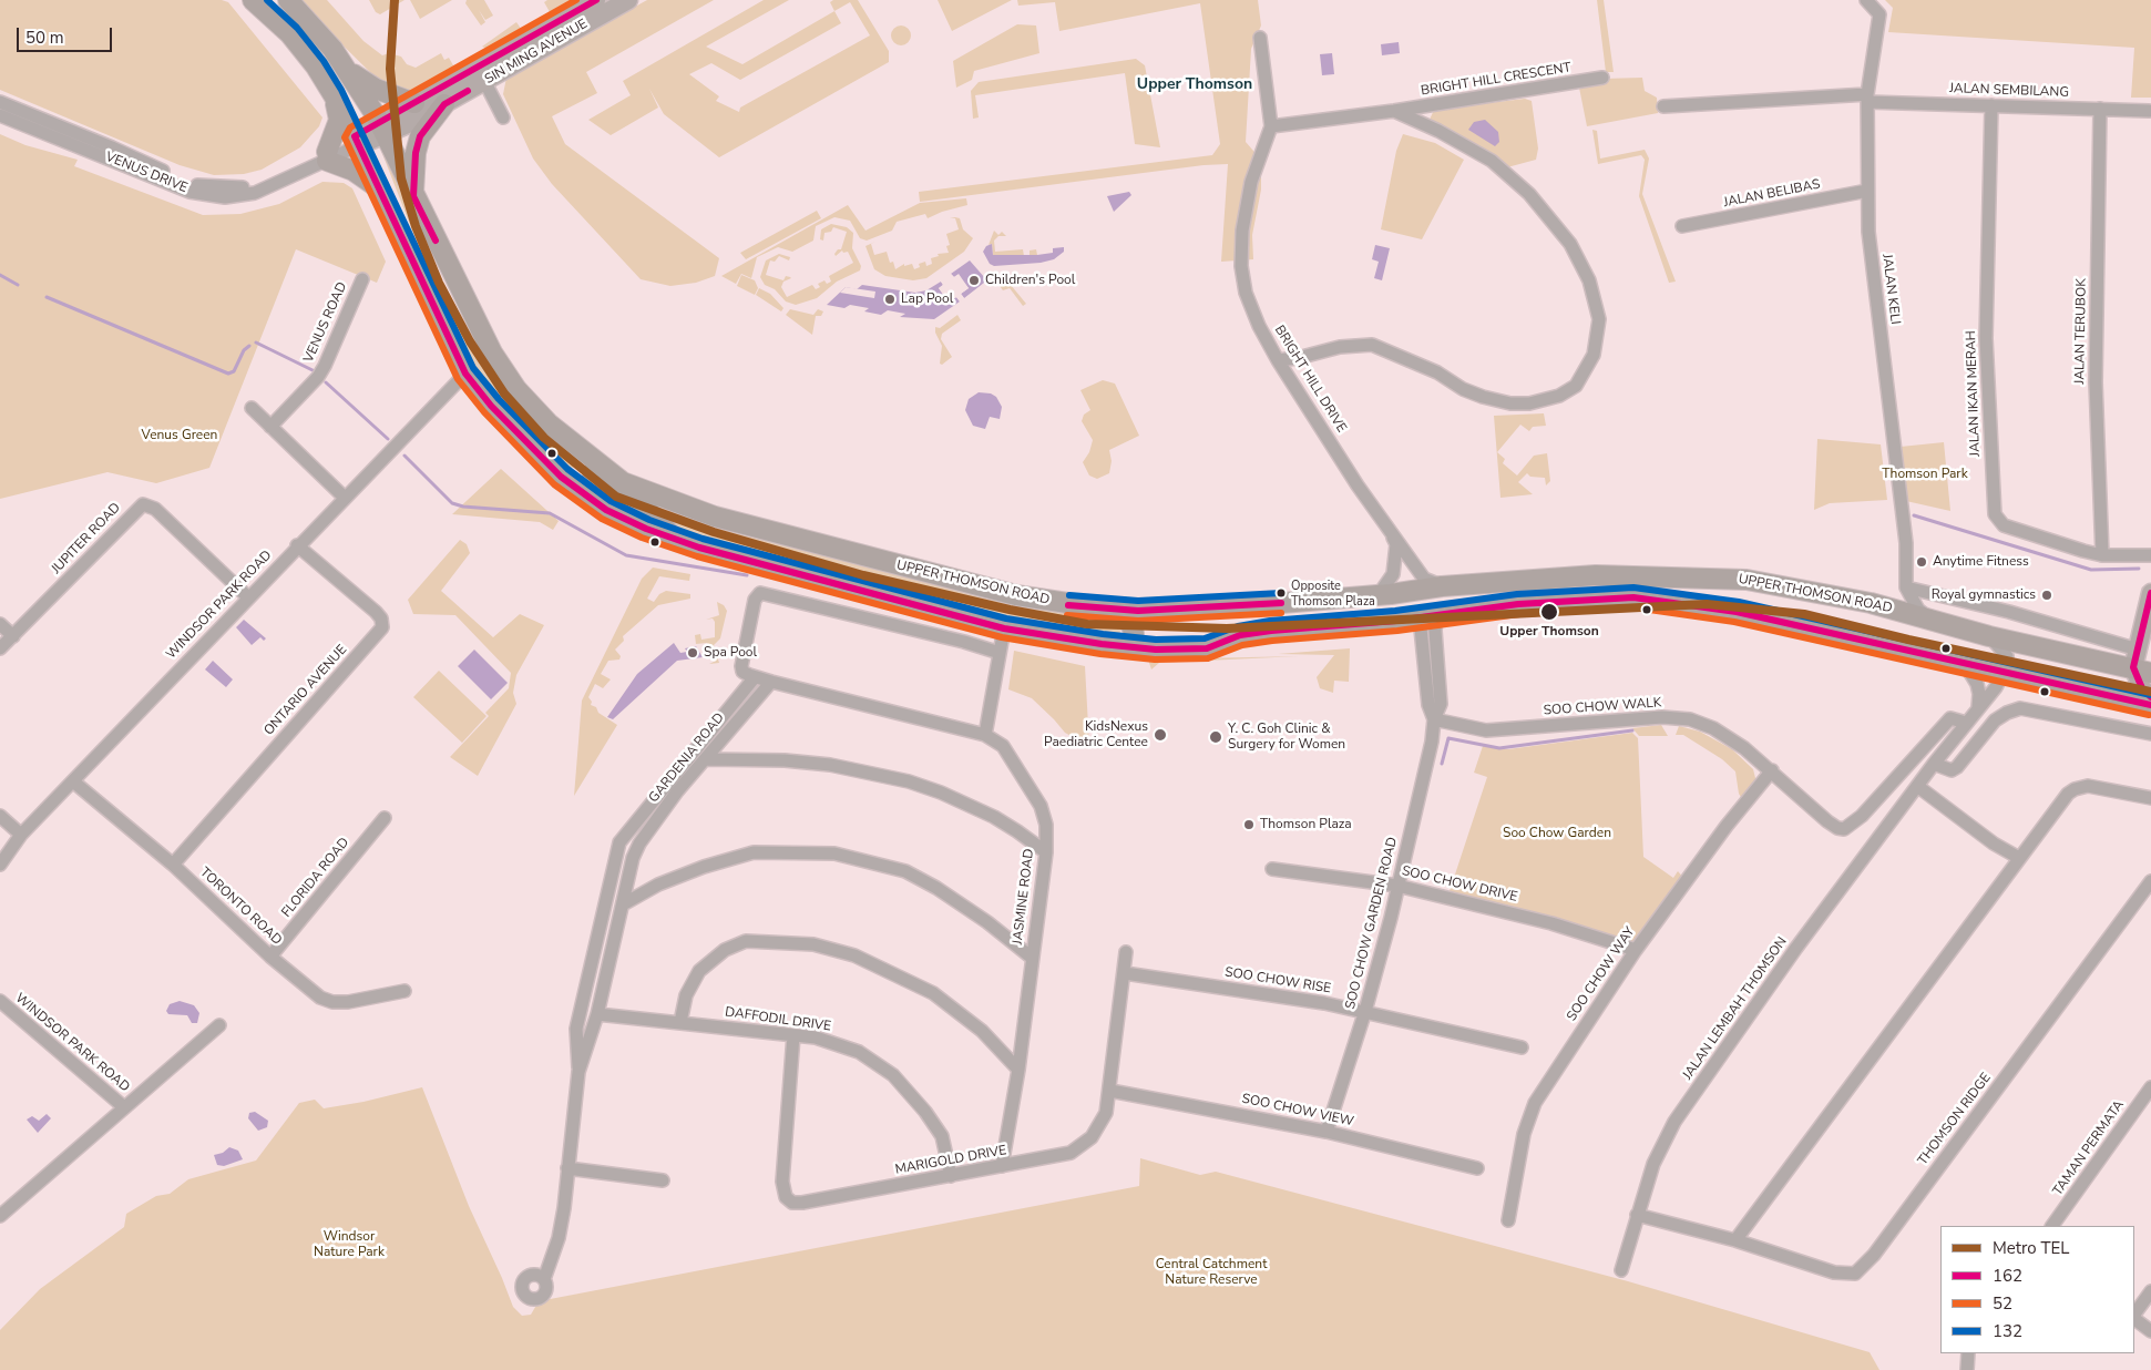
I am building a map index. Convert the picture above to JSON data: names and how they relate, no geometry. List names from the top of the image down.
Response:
{
  "streets": {
    "main road": ["SIN MING AVENUE", "VENUS DRIVE", "UPPER THOMSON ROAD"],
    "street": [
      "BRIGHT HILL CRESCENT",
      "JALAN SEMBILANG",
      "JALAN BELIBAS",
      "JALAN KELI",
      "VENUS ROAD",
      "JALAN TERUBOK",
      "BRIGHT HILL DRIVE",
      "JALAN IKAN MERAH",
      "JUPITER ROAD",
      "WINDSOR PARK ROAD",
      "ONTARIO AVENUE",
      "SOO CHOW WALK",
      "GARDENIA ROAD",
      "FLORIDA ROAD",
      "SOO CHOW DRIVE",
      "JASMINE ROAD",
      "TORONTO ROAD",
      "SOO CHOW GARDEN ROAD",
      "SOO CHOW WAY",
      "SOO CHOW RISE",
      "JALAN LEMBAH THOMSON",
      "DAFFODIL DRIVE",
      "SOO CHOW VIEW",
      "THOMSON RIDGE",
      "TAMAN PERMATA",
      "MARIGOLD DRIVE"
    ]
  },
  "crossings": [
    ["SIN MING AVENUE", "VENUS DRIVE"],
    ["SIN MING AVENUE", "UPPER THOMSON ROAD"],
    ["BRIGHT HILL CRESCENT", "BRIGHT HILL DRIVE"],
    ["JALAN SEMBILANG", "JALAN KELI"],
    ["JALAN SEMBILANG", "JALAN TERUBOK"],
    ["JALAN SEMBILANG", "JALAN IKAN MERAH"],
    ["VENUS DRIVE", "UPPER THOMSON ROAD"],
    ["JALAN BELIBAS", "JALAN KELI"],
    ["JALAN TERUBOK", "JALAN IKAN MERAH"],
    ["BRIGHT HILL DRIVE", "UPPER THOMSON ROAD"],
    ["JUPITER ROAD", "WINDSOR PARK ROAD"],
    ["WINDSOR PARK ROAD", "ONTARIO AVENUE"],
    ["WINDSOR PARK ROAD", "TORONTO ROAD"],
    ["ONTARIO AVENUE", "TORONTO ROAD"],
    ["SOO CHOW WALK", "SOO CHOW GARDEN ROAD"],
    ["SOO CHOW WALK", "SOO CHOW WAY"],
    ["GARDENIA ROAD", "DAFFODIL DRIVE"],
    ["FLORIDA ROAD", "TORONTO ROAD"],
    ["SOO CHOW DRIVE", "SOO CHOW GARDEN ROAD"],
    ["SOO CHOW DRIVE", "SOO CHOW WAY"],
    ["JASMINE ROAD", "MARIGOLD DRIVE"],
    ["SOO CHOW GARDEN ROAD", "SOO CHOW RISE"],
    ["SOO CHOW GARDEN ROAD", "SOO CHOW VIEW"],
    ["SOO CHOW RISE", "MARIGOLD DRIVE"],
    ["JALAN LEMBAH THOMSON", "THOMSON RIDGE"],
    ["DAFFODIL DRIVE", "MARIGOLD DRIVE"],
    ["SOO CHOW VIEW", "MARIGOLD DRIVE"]
  ],
  "districts": ["Upper Thomson"],
  "parks": [
    "Venus Green",
    "Thomson Park",
    "Soo Chow Garden",
    "Windsor Nature Park",
    "Central Catchment Nature Reserve"
  ],
  "places": [
    "Children's Pool",
    "Lap Pool",
    "Anytime Fitness",
    "Opposite Thomson Plaza",
    "Royal gymnastics",
    "Upper Thomson",
    "Spa Pool",
    "KidsNexus Paediatric Centee",
    "Y. C. Goh Clinic & Surgery for Women",
    "Thomson Plaza"
  ],
  "lines": [
    "metro line TEL",
    "transit line 162",
    "transit line 52",
    "transit line 132"
  ],
  "legend": [
    "Metro TEL",
    "162",
    "52",
    "132"
  ],
  "scale_bar": "50 m"
}
